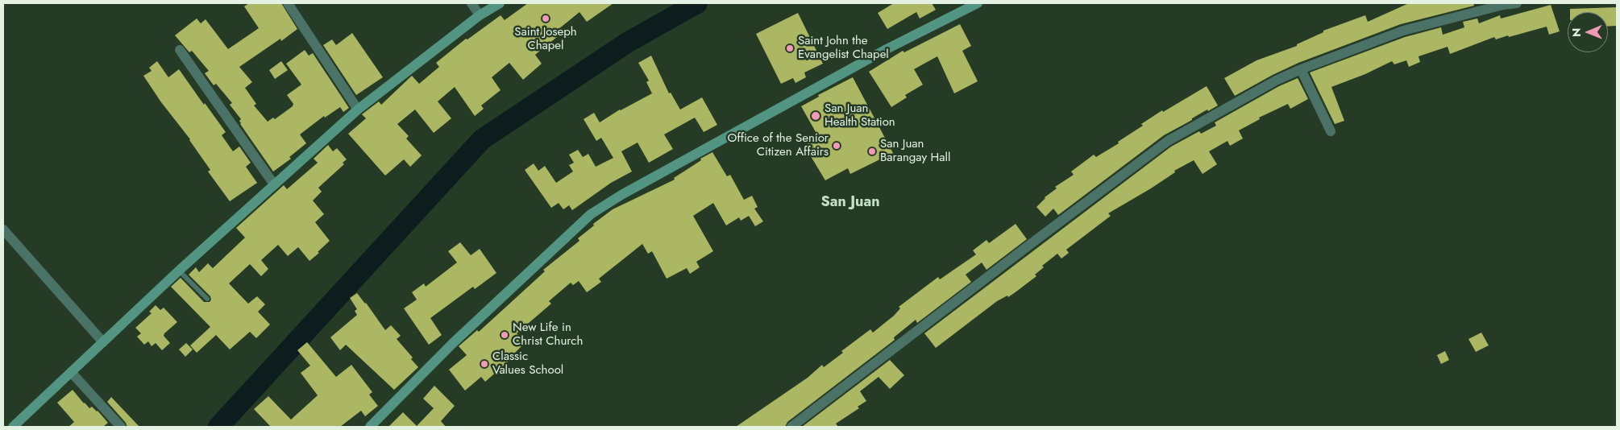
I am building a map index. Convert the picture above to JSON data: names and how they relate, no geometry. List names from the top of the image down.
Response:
{
  "districts": ["San Juan"],
  "places": [
    "Saint Joseph Chapel",
    "Saint John the Evangelist Chapel",
    "San Juan Health Station",
    "Office of the Senior Citizen Affairs",
    "San Juan Barangay Hall",
    "New Life in Christ Church",
    "Classic Values School"
  ],
  "north": "left"
}
